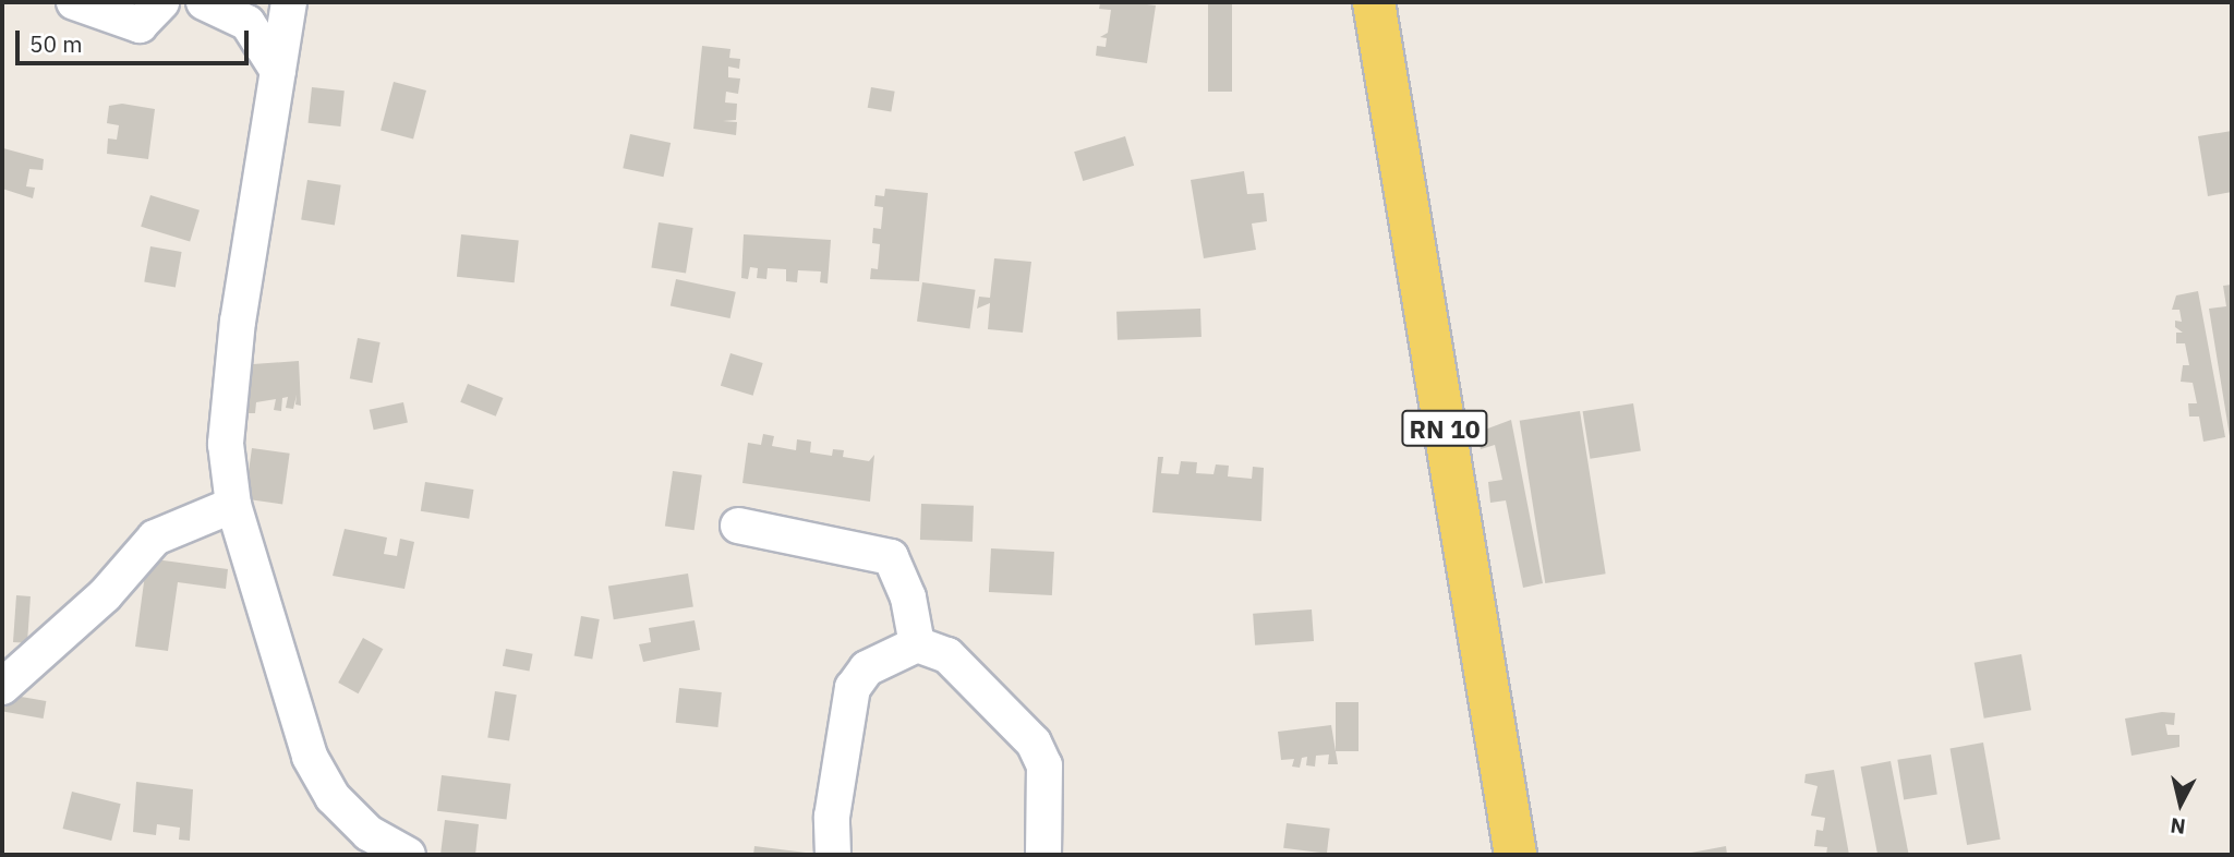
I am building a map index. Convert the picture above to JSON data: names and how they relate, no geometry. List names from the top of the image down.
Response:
{
  "streets": {
    "main road": ["RN 10"]
  },
  "scale_bar": "50 m",
  "north": "bottom"
}
